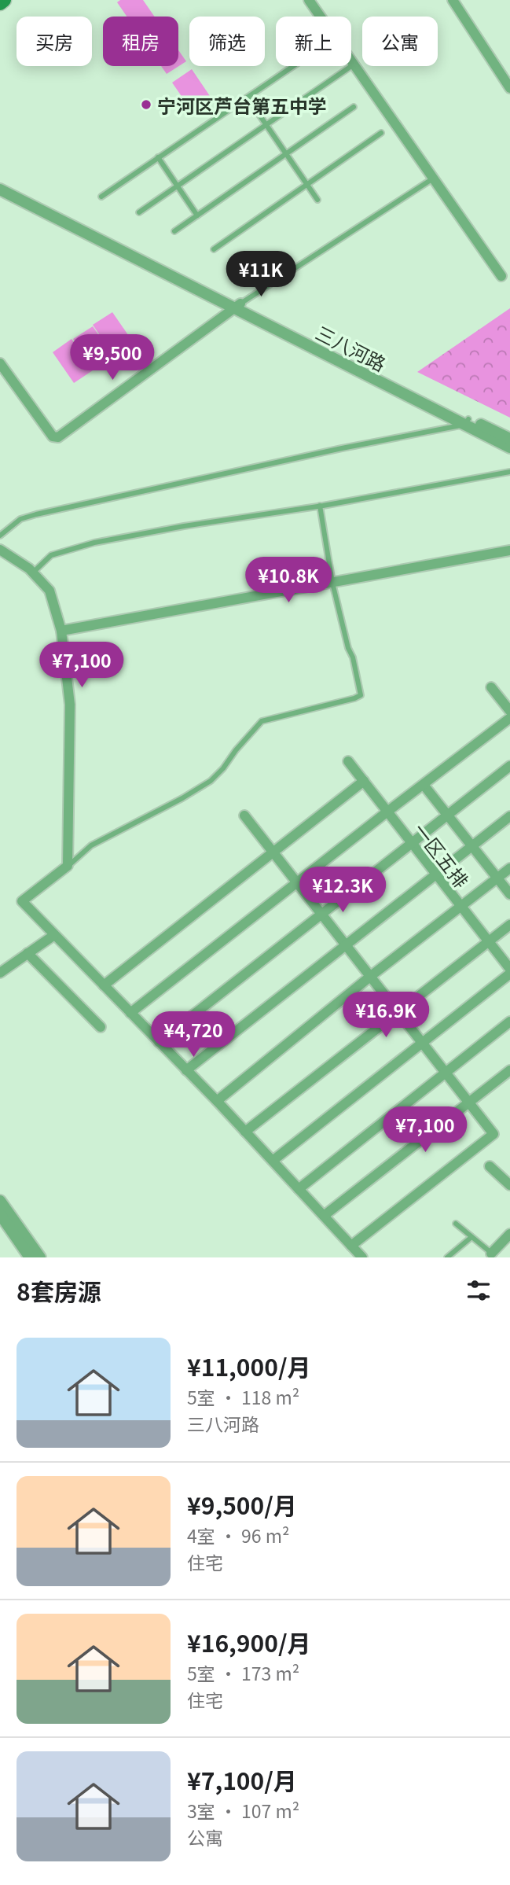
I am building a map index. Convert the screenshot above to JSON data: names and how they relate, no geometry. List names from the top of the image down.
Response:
{
  "streets": {
    "street": ["三八河路", "一区五排"]
  },
  "places": ["宁河区芦台第五中学"],
  "page": {
    "chip": [
      "买房",
      "租房",
      "筛选",
      "新上",
      "公寓"
    ],
    "price": [
      "¥11K",
      "¥9,500",
      "¥10.8K",
      "¥7,100",
      "¥12.3K",
      "¥16.9K",
      "¥4,720",
      "¥7,100"
    ],
    "heading": "8套房源",
    "list": [
      {
        "name": "¥11,000/月",
        "note": "5室 · 118 m² · 三八河路"
      },
      {
        "name": "¥9,500/月",
        "note": "4室 · 96 m² · 住宅"
      },
      {
        "name": "¥16,900/月",
        "note": "5室 · 173 m² · 住宅"
      },
      {
        "name": "¥7,100/月",
        "note": "3室 · 107 m² · 公寓"
      }
    ]
  }
}
